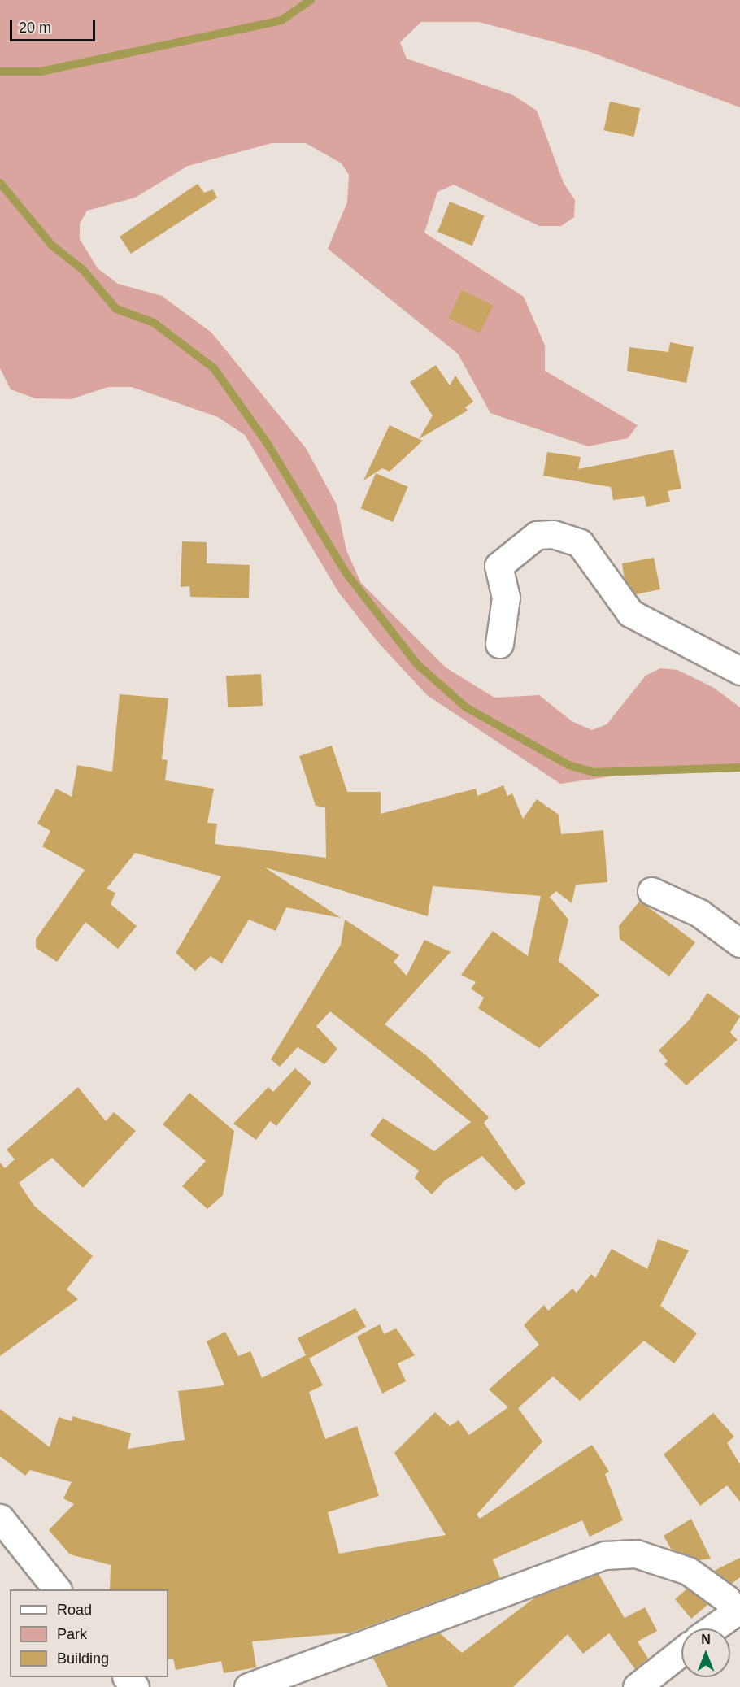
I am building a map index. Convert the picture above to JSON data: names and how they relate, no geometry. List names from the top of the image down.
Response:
{
  "legend": ["Road", "Park", "Building"],
  "scale_bar": "20 m",
  "north": "top"
}
